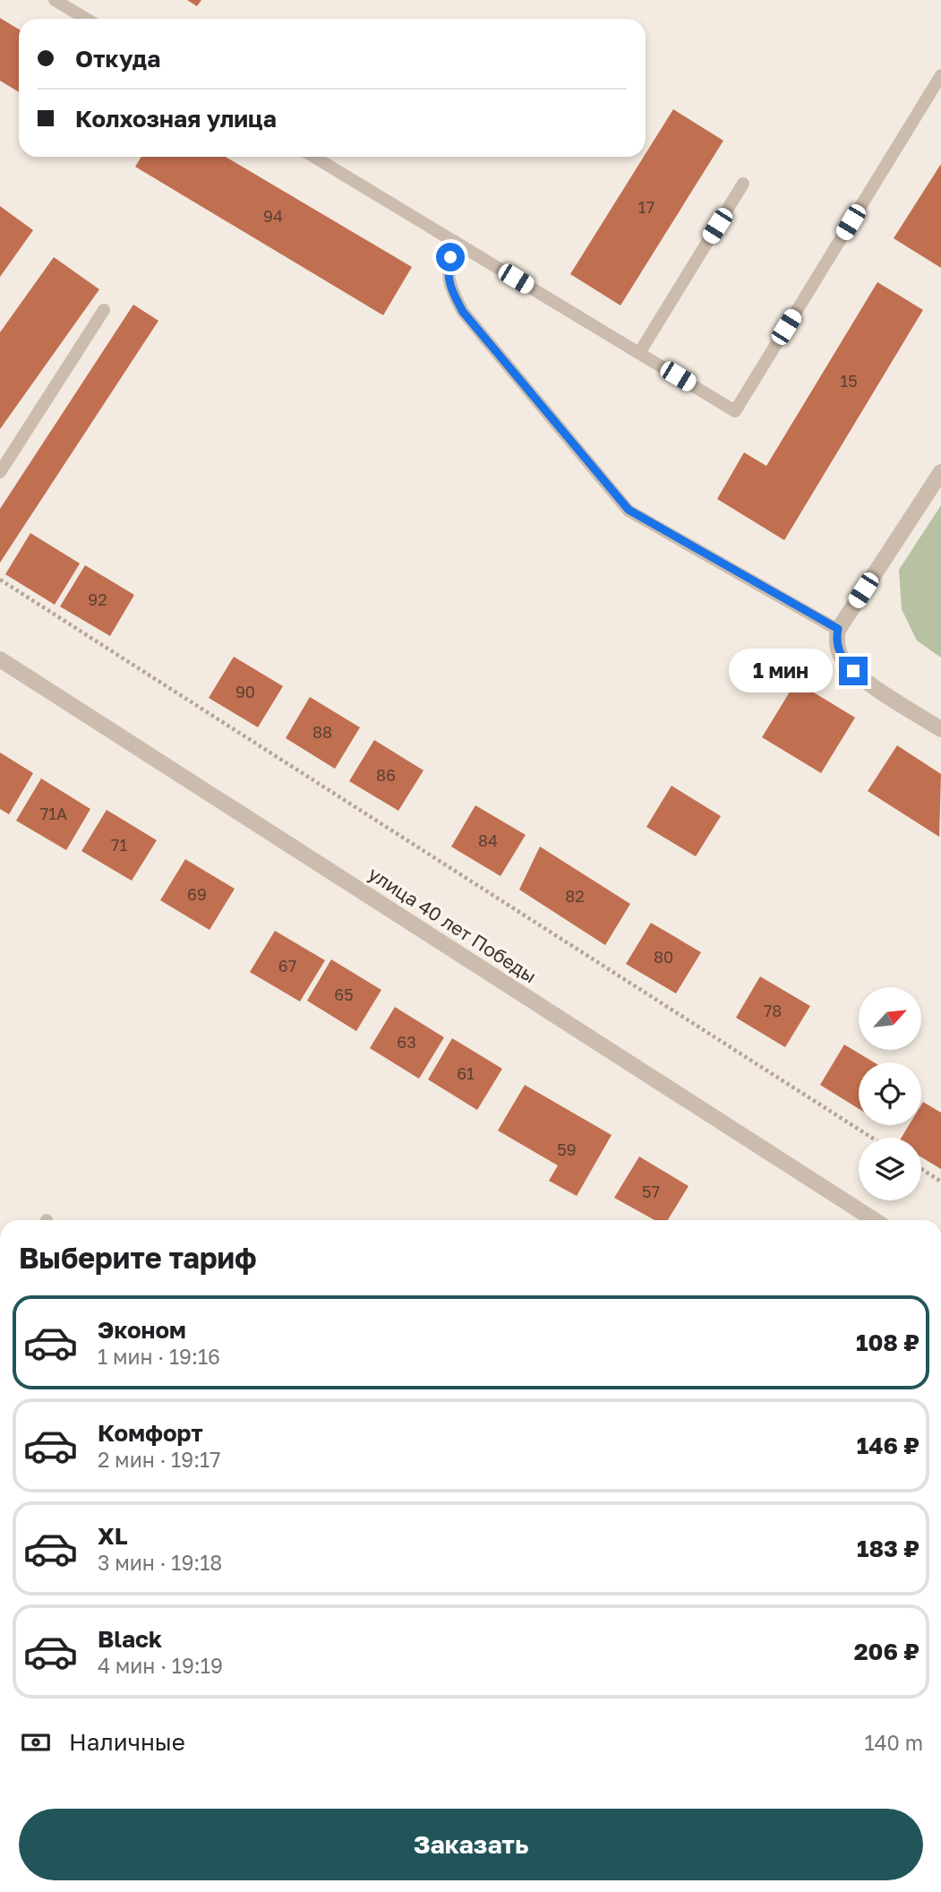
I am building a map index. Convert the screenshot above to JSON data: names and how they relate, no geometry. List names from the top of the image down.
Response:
{
  "streets": {
    "street": ["улица 40 лет Победы"]
  },
  "house_numbers": [
    "17",
    "94",
    "15",
    "92",
    "90",
    "88",
    "86",
    "71А",
    "84",
    "71",
    "69",
    "82",
    "80",
    "67",
    "65",
    "78",
    "63",
    "61",
    "59",
    "57"
  ],
  "north": "top right",
  "page": {
    "banner": ["Откуда", "Колхозная улица"],
    "bubble": "1 мин",
    "heading": "Выберите тариф",
    "list": [
      {
        "name": "Эконом",
        "note": "1 мин · 19:16",
        "value": "108 ₽"
      },
      {
        "name": "Комфорт",
        "note": "2 мин · 19:17",
        "value": "146 ₽"
      },
      {
        "name": "XL",
        "note": "3 мин · 19:18",
        "value": "183 ₽"
      },
      {
        "name": "Black",
        "note": "4 мин · 19:19",
        "value": "206 ₽"
      }
    ],
    "pay": ["Наличные", "140 m"],
    "buttons": "Заказать"
  }
}
